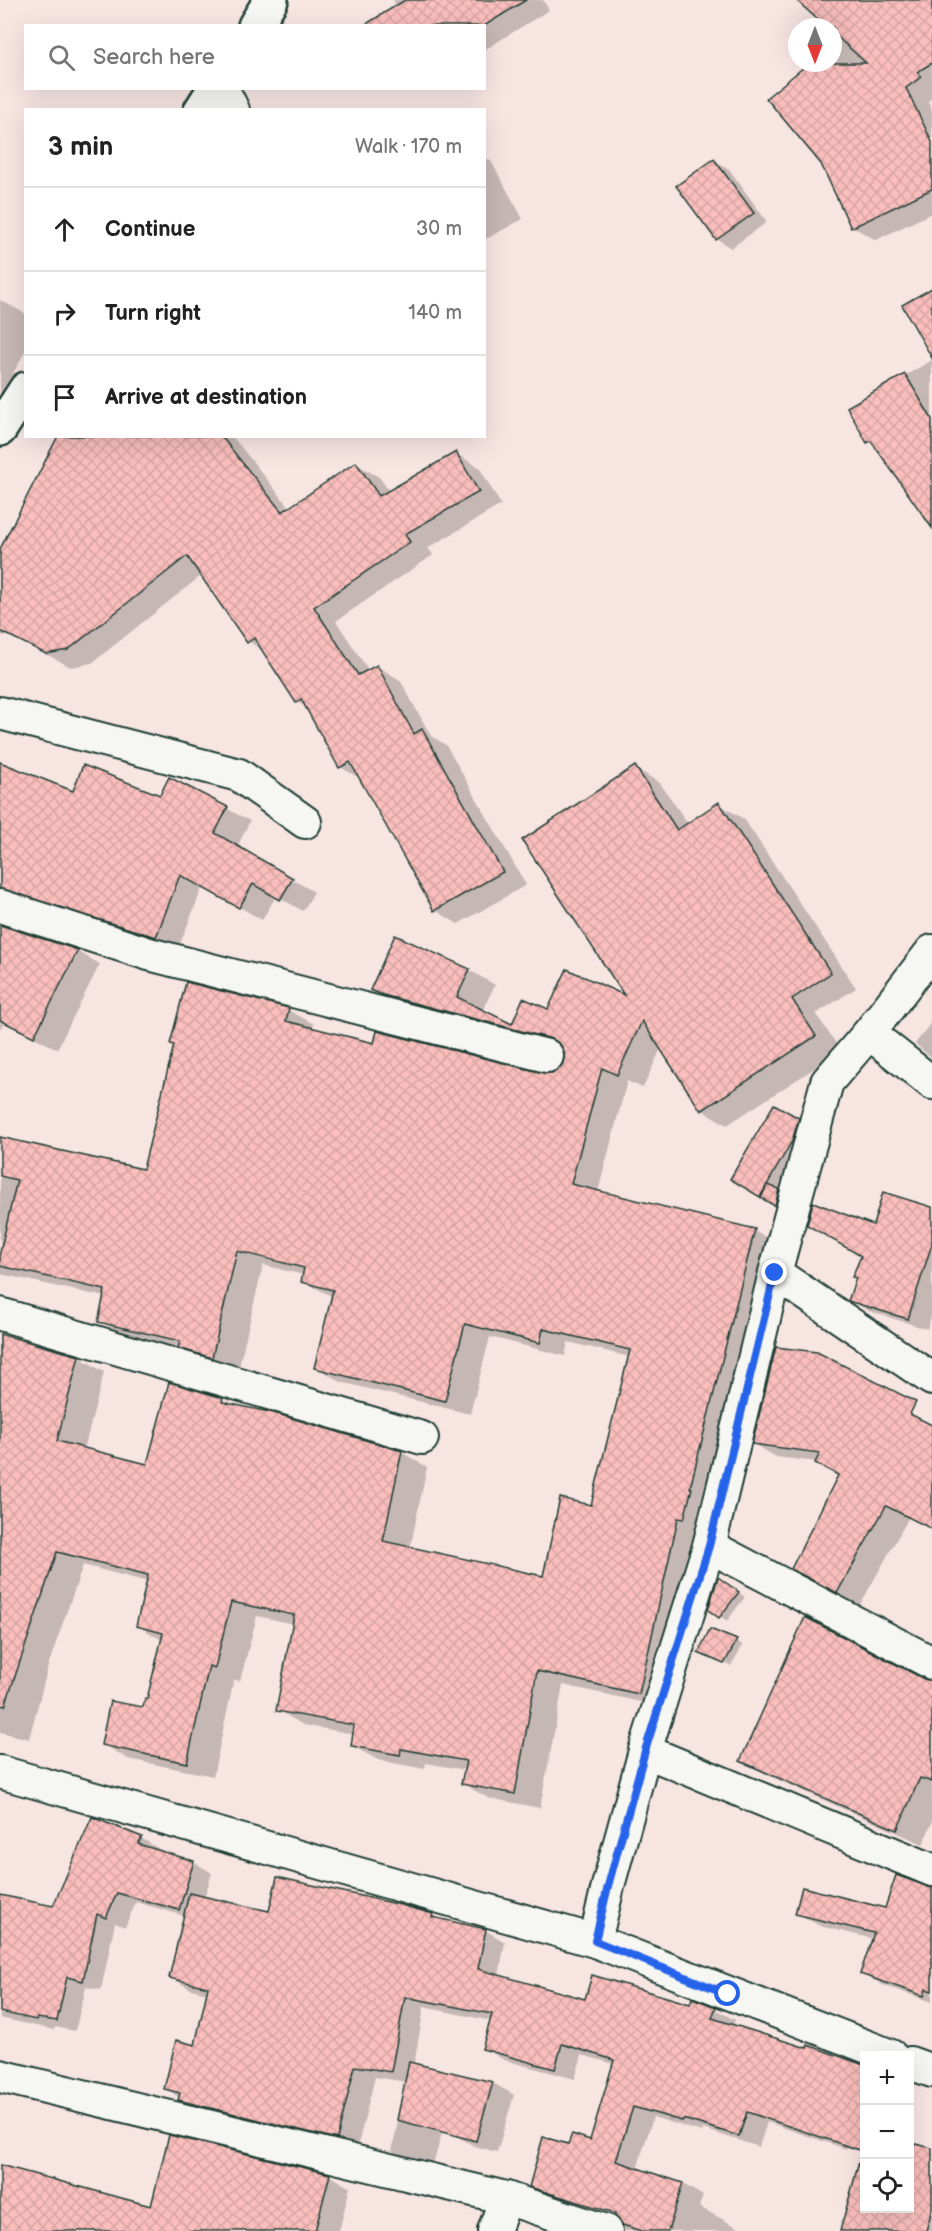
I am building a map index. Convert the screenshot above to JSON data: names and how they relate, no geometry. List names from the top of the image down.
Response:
{
  "north": "bottom",
  "page": {
    "search": "Search here",
    "heading": ["3 min", "Walk · 170 m"],
    "list": [
      ["Continue", "30 m"],
      ["Turn right", "140 m"],
      "Arrive at destination"
    ],
    "map_buttons": ["+", "−"]
  }
}
